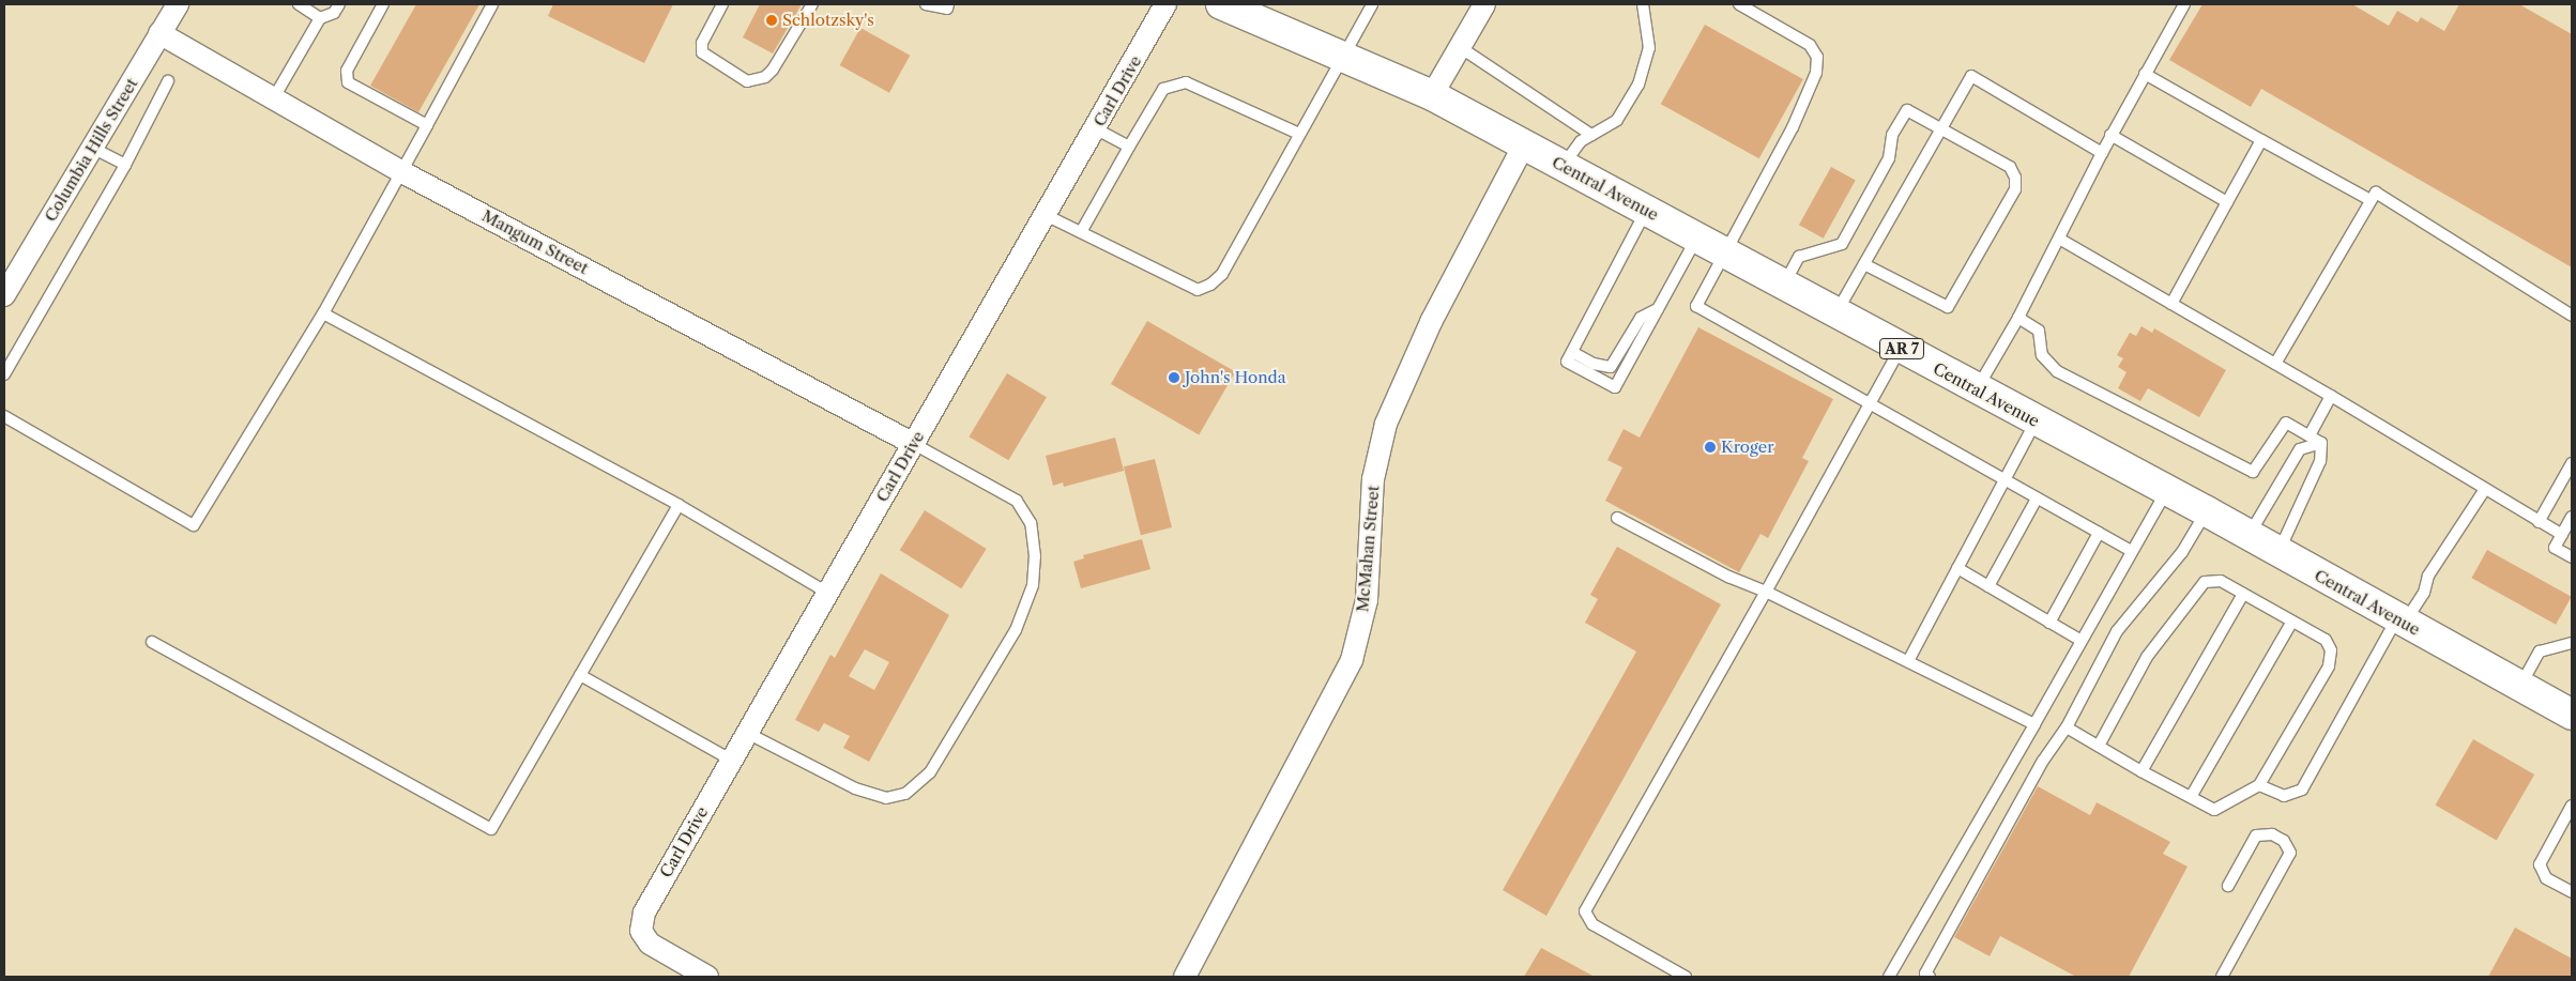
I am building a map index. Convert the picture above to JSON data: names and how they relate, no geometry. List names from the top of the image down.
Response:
{
  "streets": {
    "main road": ["Central Avenue", "AR 7"],
    "street": [
      "Carl Drive",
      "Columbia Hills Street",
      "Mangum Street",
      "McMahan Street"
    ]
  },
  "crossings": [
    ["Carl Drive", "Mangum Street"],
    ["Columbia Hills Street", "Mangum Street"],
    ["Central Avenue", "McMahan Street"]
  ],
  "places": ["Schlotzsky's", "John's Honda", "Kroger"]
}
